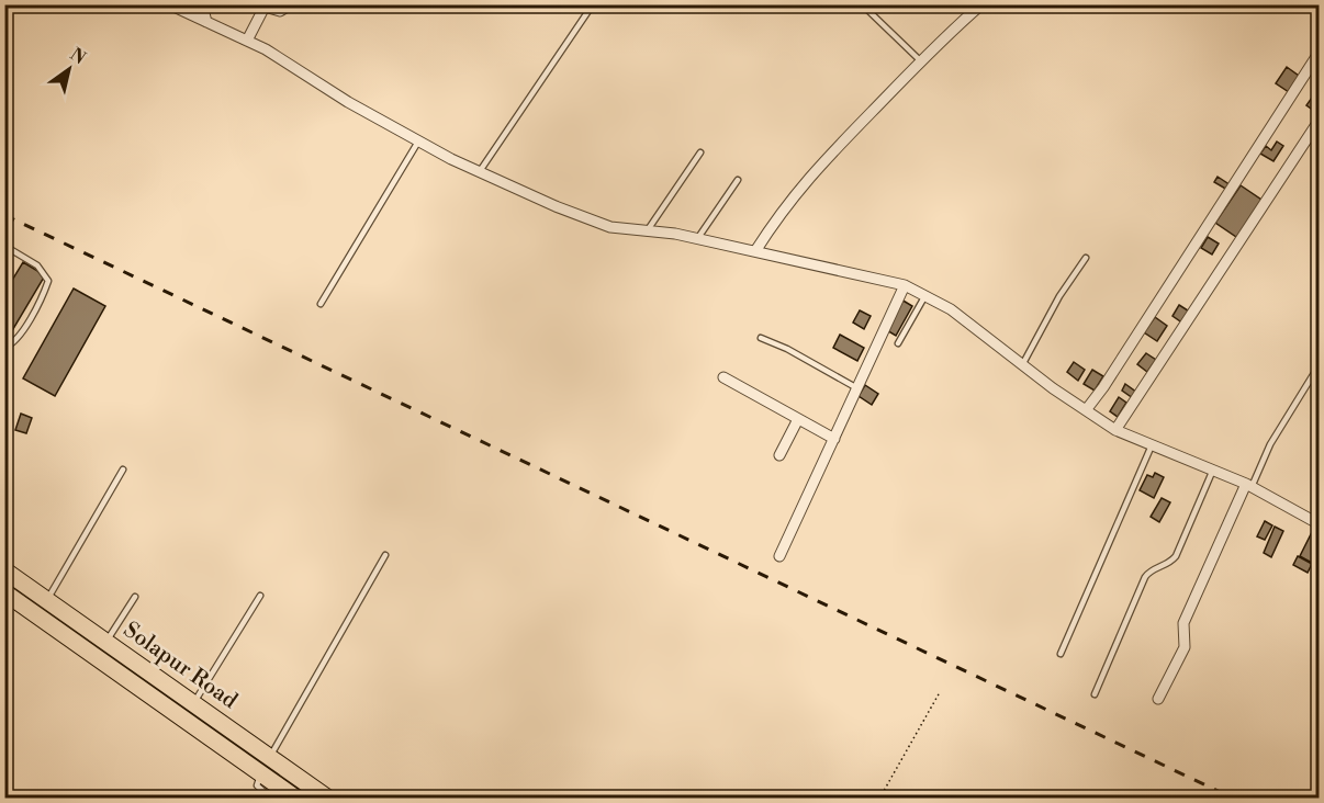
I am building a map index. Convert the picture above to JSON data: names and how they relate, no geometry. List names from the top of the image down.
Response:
{
  "streets": {
    "highway": ["Solapur Road"]
  },
  "north": "top right"
}
